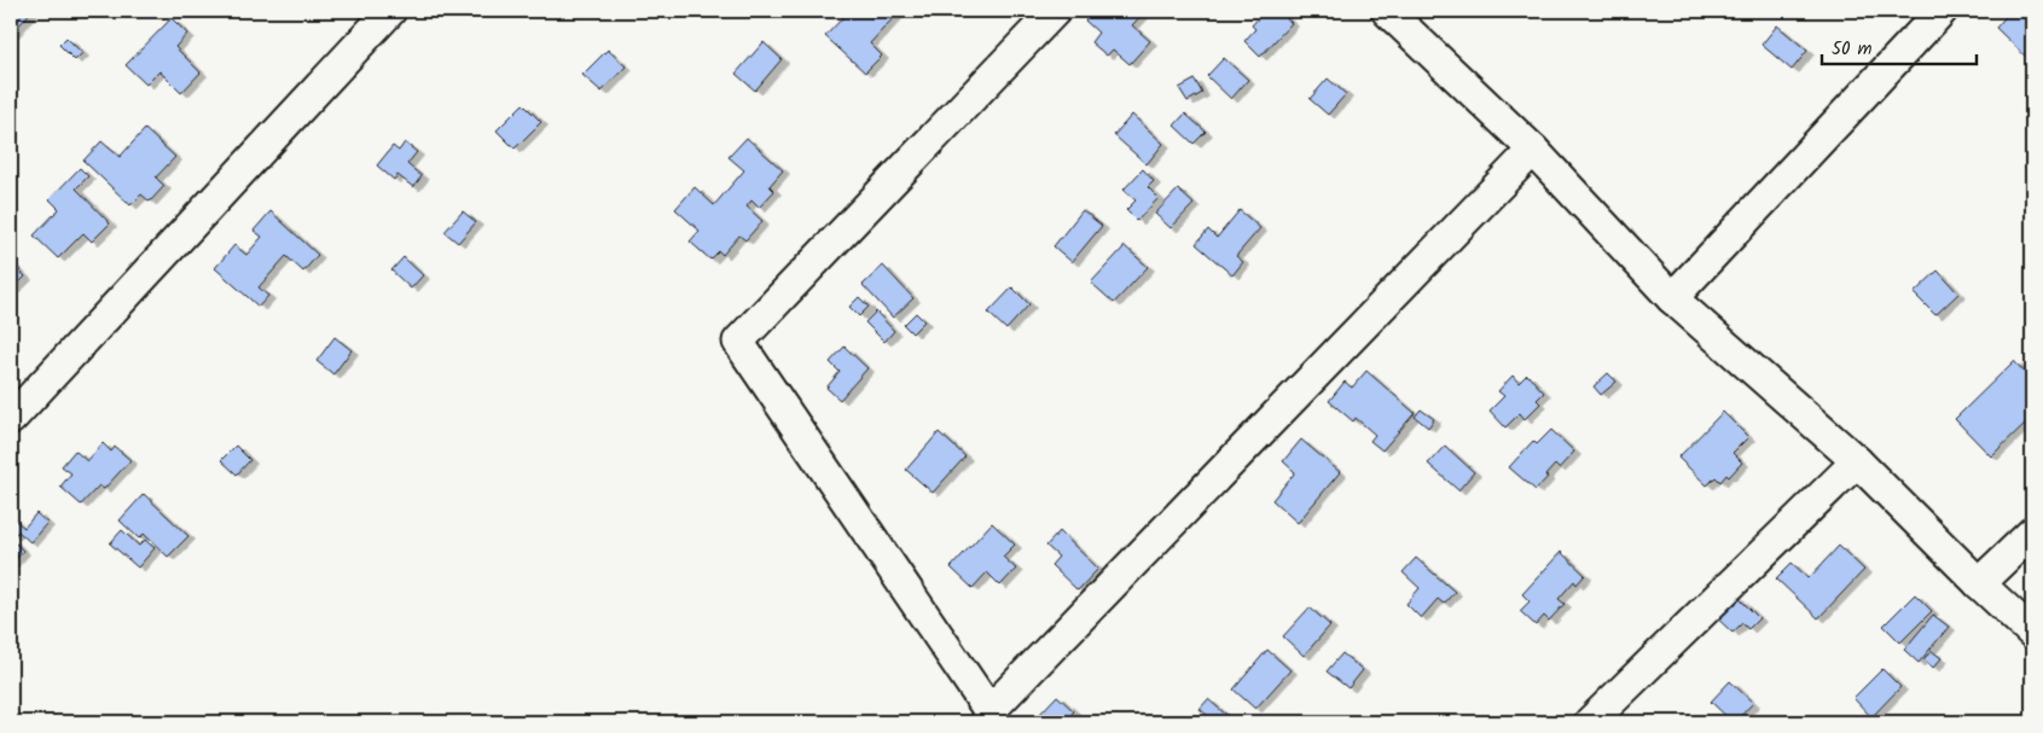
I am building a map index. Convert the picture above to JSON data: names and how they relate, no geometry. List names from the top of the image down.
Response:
{
  "scale_bar": "50 m"
}
